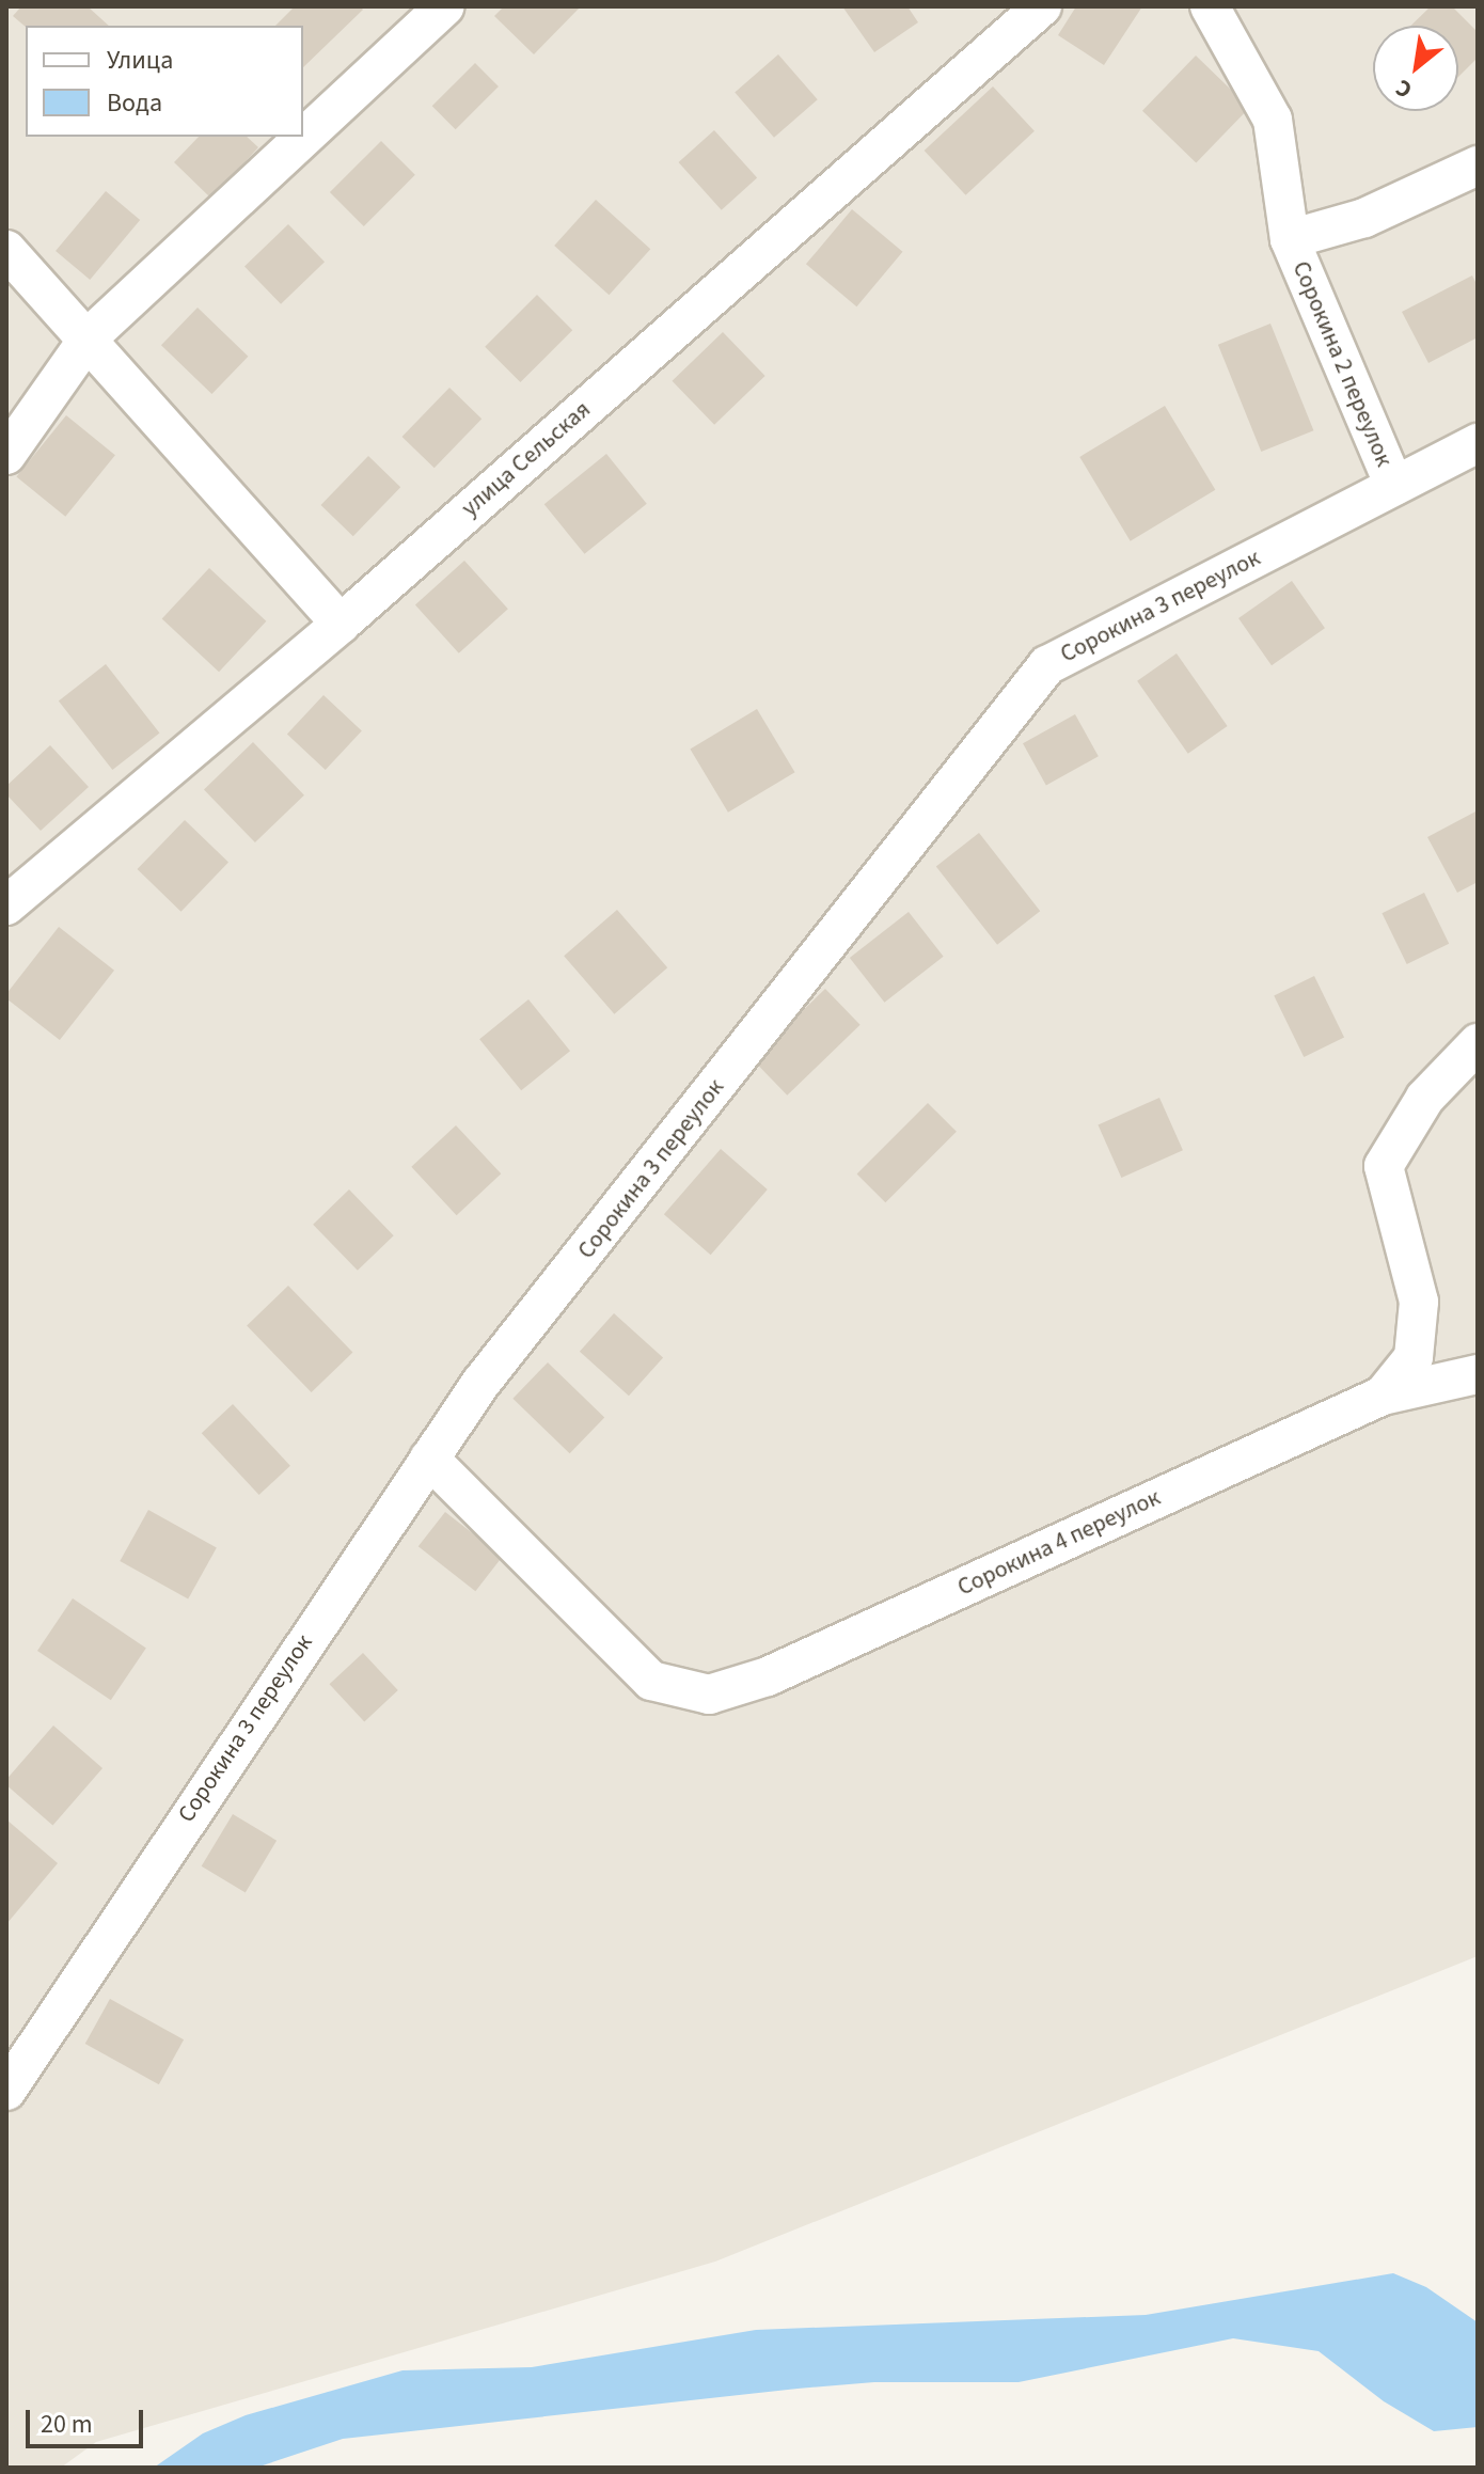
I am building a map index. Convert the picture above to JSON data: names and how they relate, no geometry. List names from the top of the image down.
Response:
{
  "streets": {
    "street": [
      "Сорокина 2 переулок",
      "улица Сельская",
      "Сорокина 3 переулок",
      "Сорокина 4 переулок"
    ]
  },
  "crossings": [
    ["Сорокина 2 переулок", "Сорокина 3 переулок"],
    ["Сорокина 3 переулок", "Сорокина 4 переулок"]
  ],
  "legend": ["Улица", "Вода"],
  "scale_bar": "20 m",
  "north": "bottom left"
}
